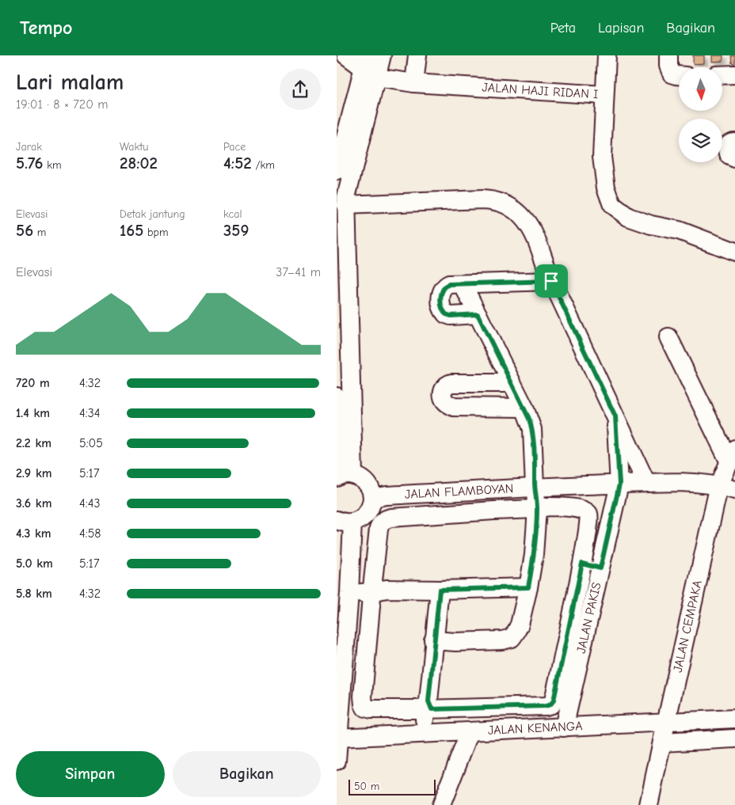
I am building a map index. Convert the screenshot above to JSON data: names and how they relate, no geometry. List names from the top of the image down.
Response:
{
  "streets": {
    "street": [
      "JALAN HAJI RIDAN I",
      "JALAN FLAMBOYAN",
      "JALAN PAKIS",
      "JALAN CEMPAKA",
      "JALAN KENANGA"
    ]
  },
  "crossings": [
    ["JALAN FLAMBOYAN", "JALAN PAKIS"],
    ["JALAN FLAMBOYAN", "JALAN CEMPAKA"],
    ["JALAN PAKIS", "JALAN KENANGA"],
    ["JALAN CEMPAKA", "JALAN KENANGA"]
  ],
  "scale_bar": "50 m",
  "north": "bottom",
  "page": {
    "header": "Tempo",
    "nav": ["Peta", "Lapisan", "Bagikan"],
    "heading": ["Lari malam", "19:01 · 8 × 720 m"],
    "stats": [
      ["Jarak", "5.76 km"],
      ["Waktu", "28:02"],
      ["Pace", "4:52 /km"],
      ["Elevasi", "56 m"],
      ["Detak jantung", "165 bpm"],
      ["kcal", "359"]
    ],
    "chart": ["Elevasi", "37–41 m"],
    "list": [
      {
        "name": "720 m",
        "note": "4:32"
      },
      {
        "name": "1.4 km",
        "note": "4:34"
      },
      {
        "name": "2.2 km",
        "note": "5:05"
      },
      {
        "name": "2.9 km",
        "note": "5:17"
      },
      {
        "name": "3.6 km",
        "note": "4:43"
      },
      {
        "name": "4.3 km",
        "note": "4:58"
      },
      {
        "name": "5.0 km",
        "note": "5:17"
      },
      {
        "name": "5.8 km",
        "note": "4:32"
      }
    ],
    "buttons": ["Simpan", "Bagikan"],
    "scale": "50 m"
  }
}
